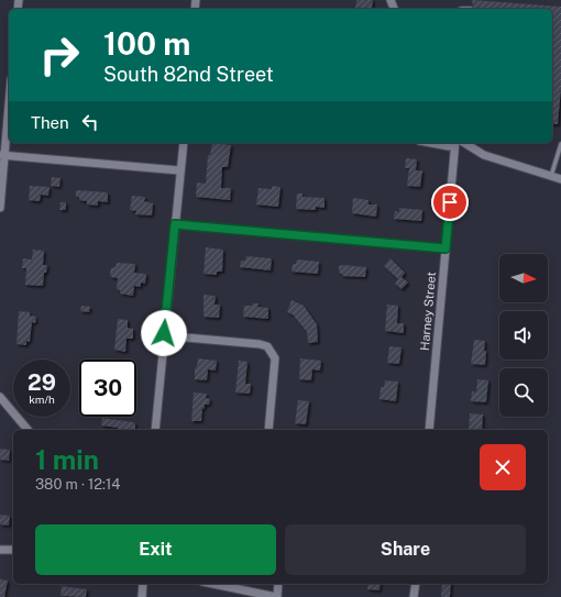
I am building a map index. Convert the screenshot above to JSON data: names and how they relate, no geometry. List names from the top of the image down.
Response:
{
  "streets": {
    "street": ["Harney Street"]
  },
  "north": "right",
  "page": {
    "turn": ["100 m", "South 82nd Street"],
    "then": "Then",
    "speed": "29 km/h",
    "limit": "30",
    "heading": ["1 min", "380 m · 12:14"],
    "buttons": ["Exit", "Share"]
  }
}
